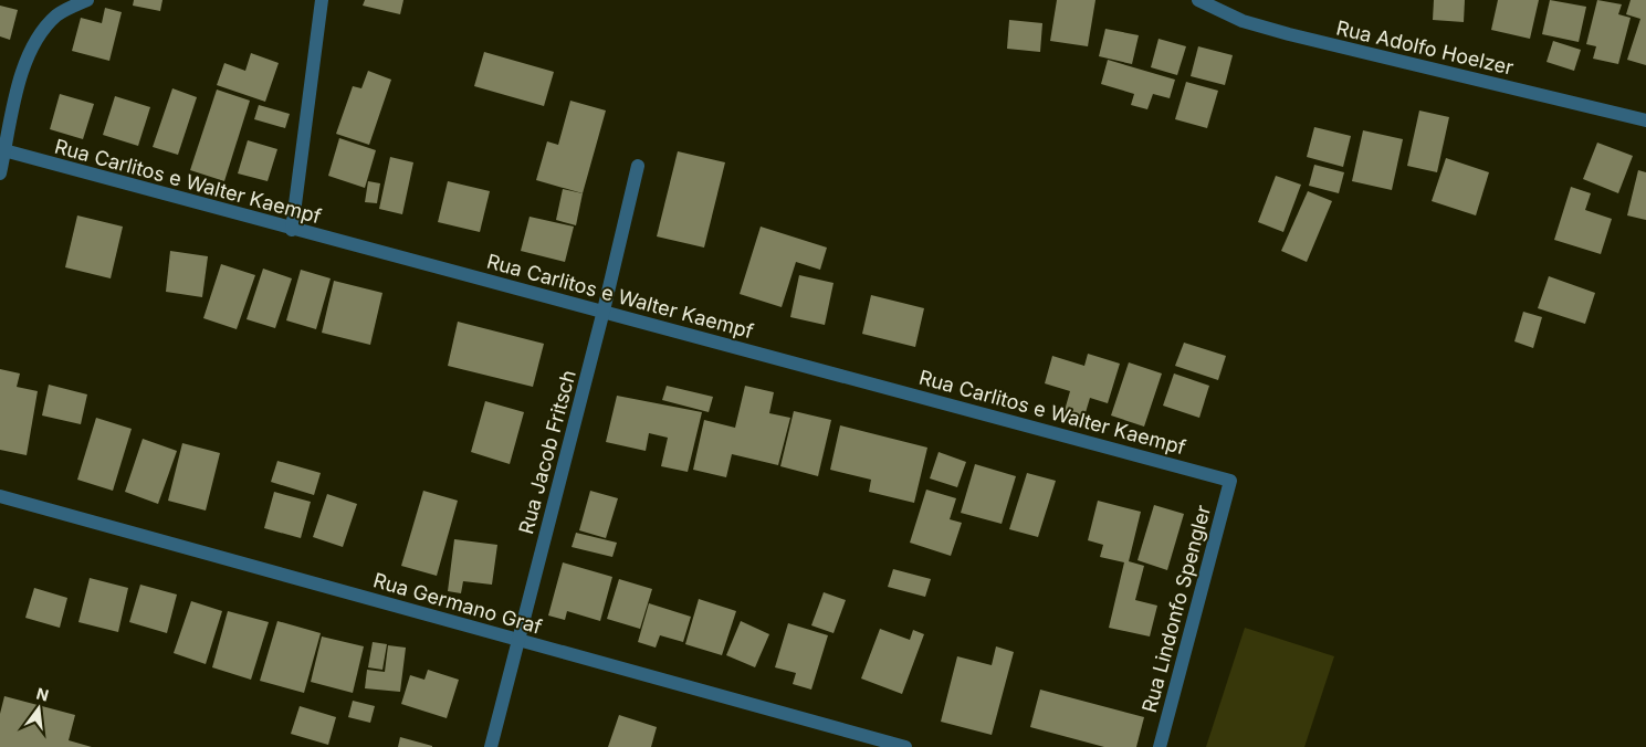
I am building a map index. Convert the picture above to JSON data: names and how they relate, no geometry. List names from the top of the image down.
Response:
{
  "streets": {
    "street": [
      "Rua Adolfo Hoelzer",
      "Rua Carlitos e Walter Kaempf",
      "Rua Jacob Fritsch",
      "Rua Germano Graf",
      "Rua Lindonfo Spengler"
    ]
  },
  "crossings": [
    ["Rua Carlitos e Walter Kaempf", "Rua Jacob Fritsch"],
    ["Rua Carlitos e Walter Kaempf", "Rua Lindonfo Spengler"],
    ["Rua Jacob Fritsch", "Rua Germano Graf"]
  ],
  "north": "top"
}
